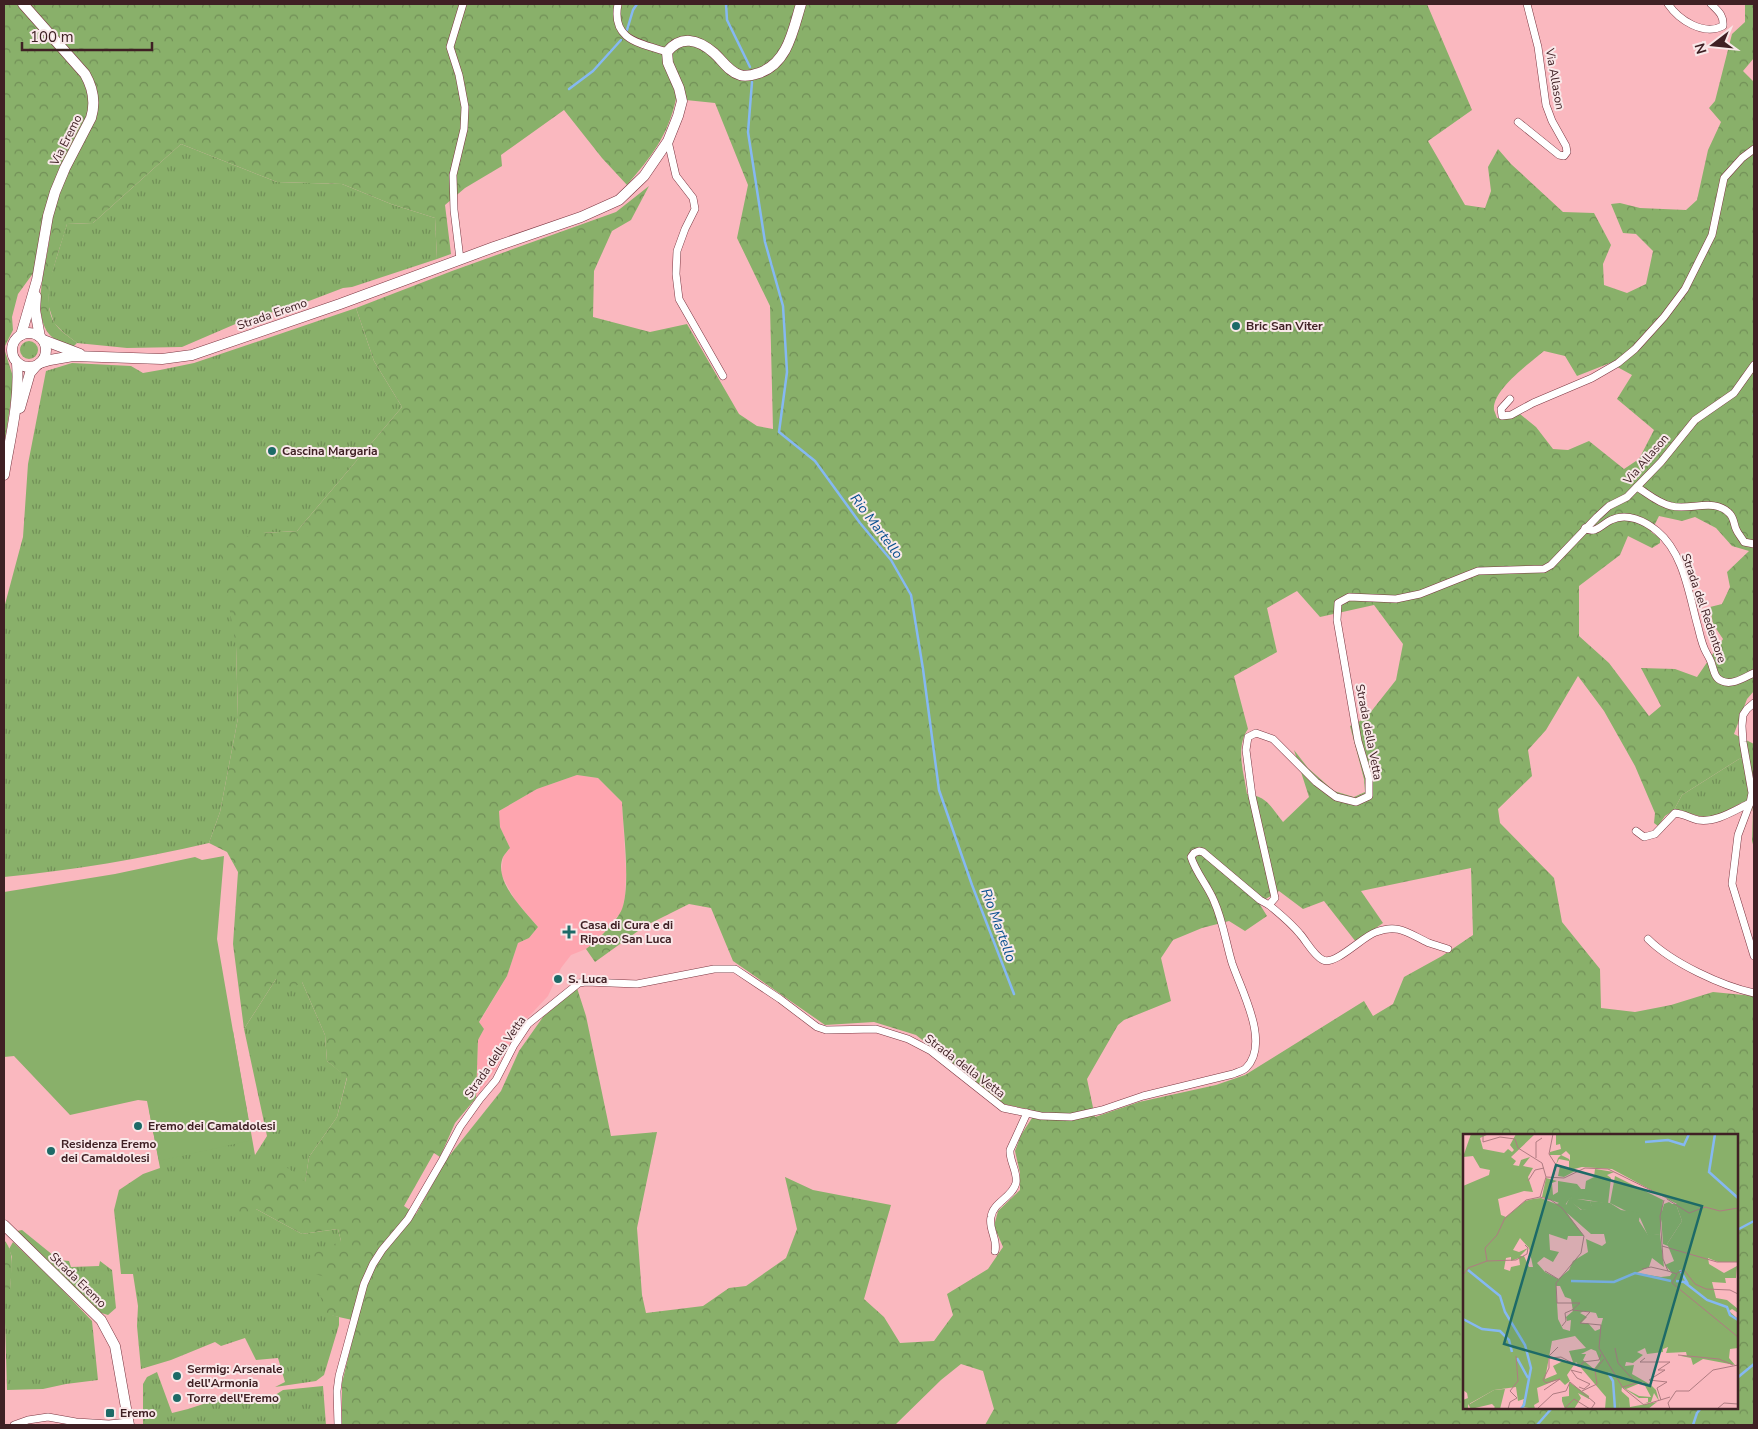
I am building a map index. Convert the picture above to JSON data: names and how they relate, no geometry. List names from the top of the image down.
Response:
{
  "streets": {
    "main road": ["Via Eremo", "Strada Eremo"],
    "street": ["Via Allason", "Strada del Redentore", "Strada della Vetta"]
  },
  "crossings": [
    ["Via Allason", "Strada del Redentore"],
    ["Via Allason", "Strada della Vetta"],
    ["Via Eremo", "Strada Eremo"]
  ],
  "water": ["Rio Martello"],
  "places": {
    "other": [
      "Bric San Viter",
      "Cascina Margaria",
      "S. Luca",
      "Eremo dei Camaldolesi",
      "Residenza Eremo dei Camaldolesi",
      "Sermig: Arsenale dell'Armonia",
      "Torre dell'Eremo"
    ],
    "health": ["Casa di Cura e di Riposo San Luca"],
    "transit": ["Eremo"]
  },
  "scale_bar": "100 m",
  "north": "left"
}
